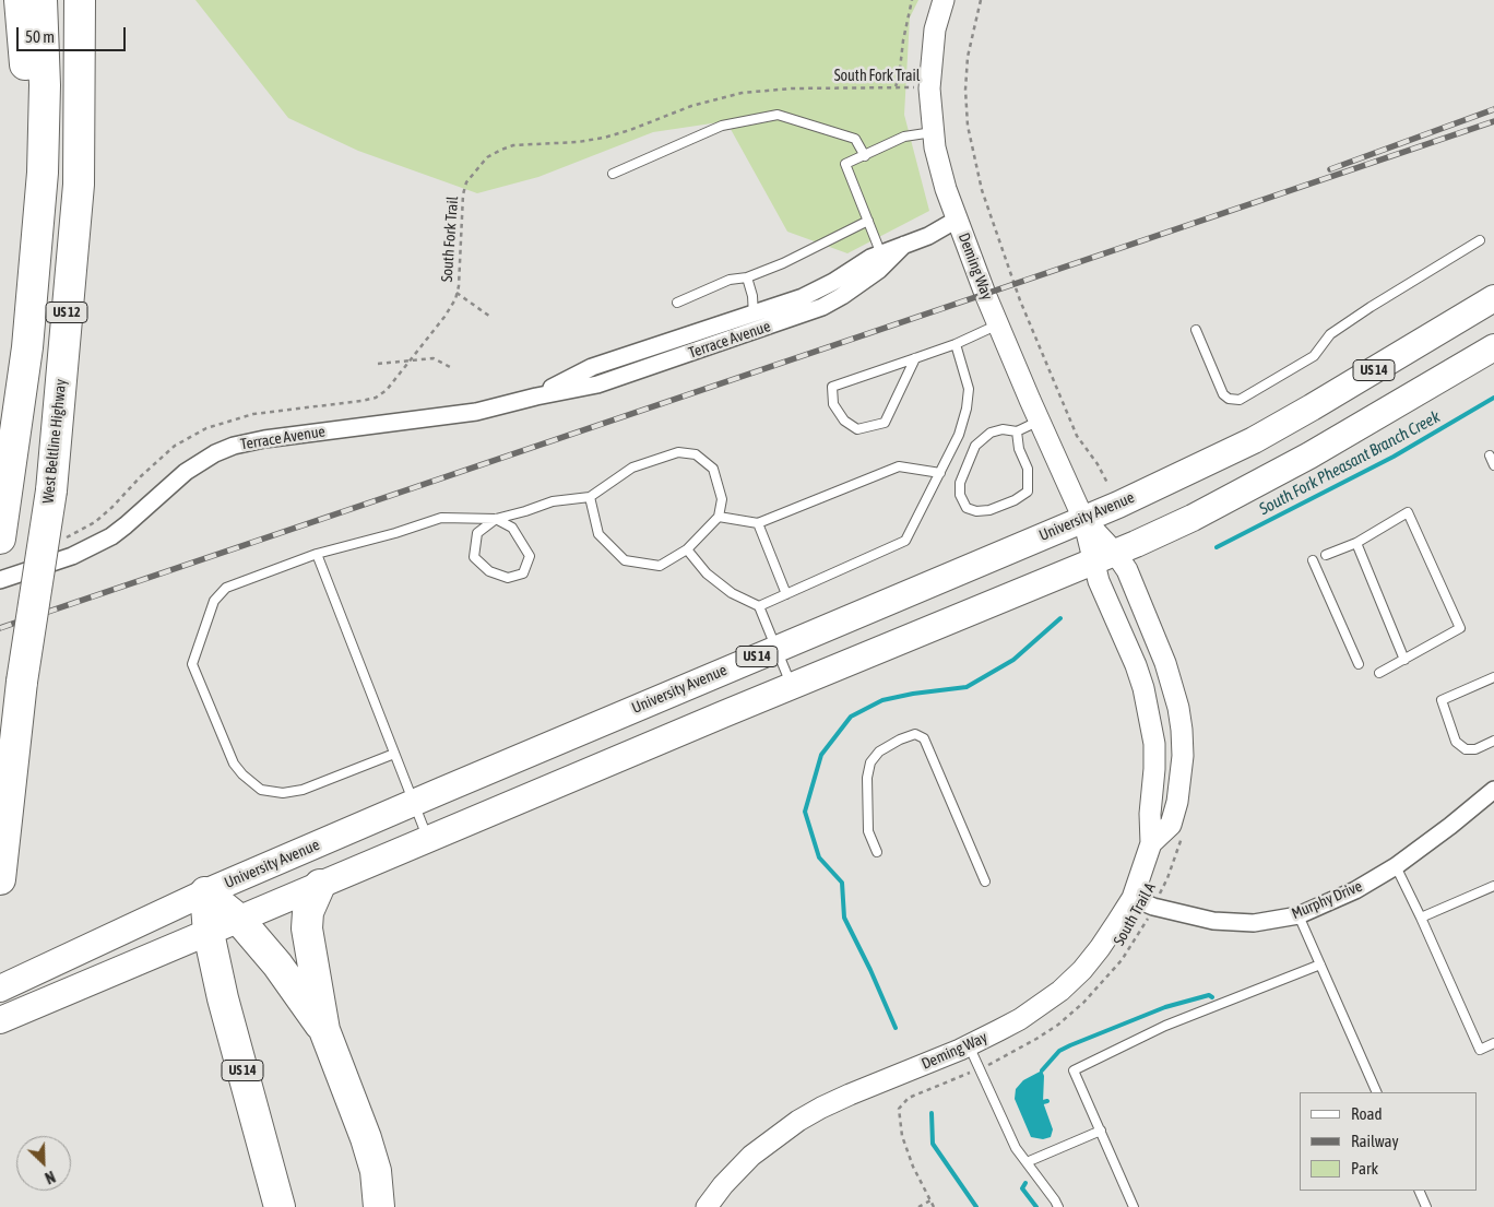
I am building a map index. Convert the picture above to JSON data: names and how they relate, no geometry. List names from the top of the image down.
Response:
{
  "streets": {
    "highway": ["US 12", "US 14", "West Beltline Highway"],
    "main road": ["University Avenue"],
    "street": ["Deming Way", "Terrace Avenue", "Murphy Drive"],
    "path": ["South Fork Trail", "South Trail A"]
  },
  "crossings": [
    ["South Fork Trail", "Deming Way"],
    ["Deming Way", "Terrace Avenue"],
    ["Deming Way", "US 14"],
    ["Deming Way", "University Avenue"],
    ["Deming Way", "Murphy Drive"],
    ["US 14", "University Avenue"],
    ["Murphy Drive", "South Trail A"]
  ],
  "water": ["South Fork Pheasant Branch Creek"],
  "legend": ["Road", "Railway", "Park"],
  "scale_bar": "50 m",
  "north": "bottom right"
}
